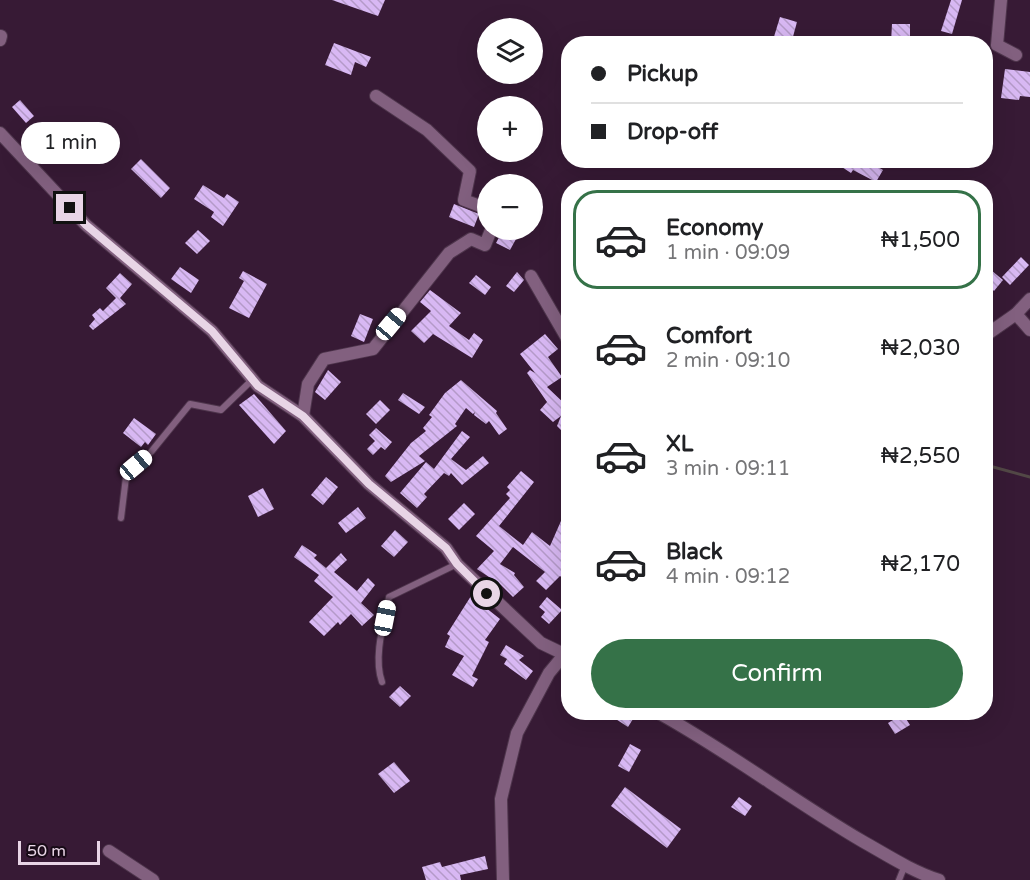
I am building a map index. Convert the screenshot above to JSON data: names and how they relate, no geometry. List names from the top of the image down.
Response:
{
  "scale_bar": "50 m",
  "page": {
    "map_buttons": ["+", "−"],
    "banner": ["Pickup", "Drop-off"],
    "bubble": "1 min",
    "list": [
      {
        "name": "Economy",
        "note": "1 min · 09:09",
        "value": "₦1,500"
      },
      {
        "name": "Comfort",
        "note": "2 min · 09:10",
        "value": "₦2,030"
      },
      {
        "name": "XL",
        "note": "3 min · 09:11",
        "value": "₦2,550"
      },
      {
        "name": "Black",
        "note": "4 min · 09:12",
        "value": "₦2,170"
      }
    ],
    "buttons": "Confirm",
    "scale": "50 m"
  }
}
